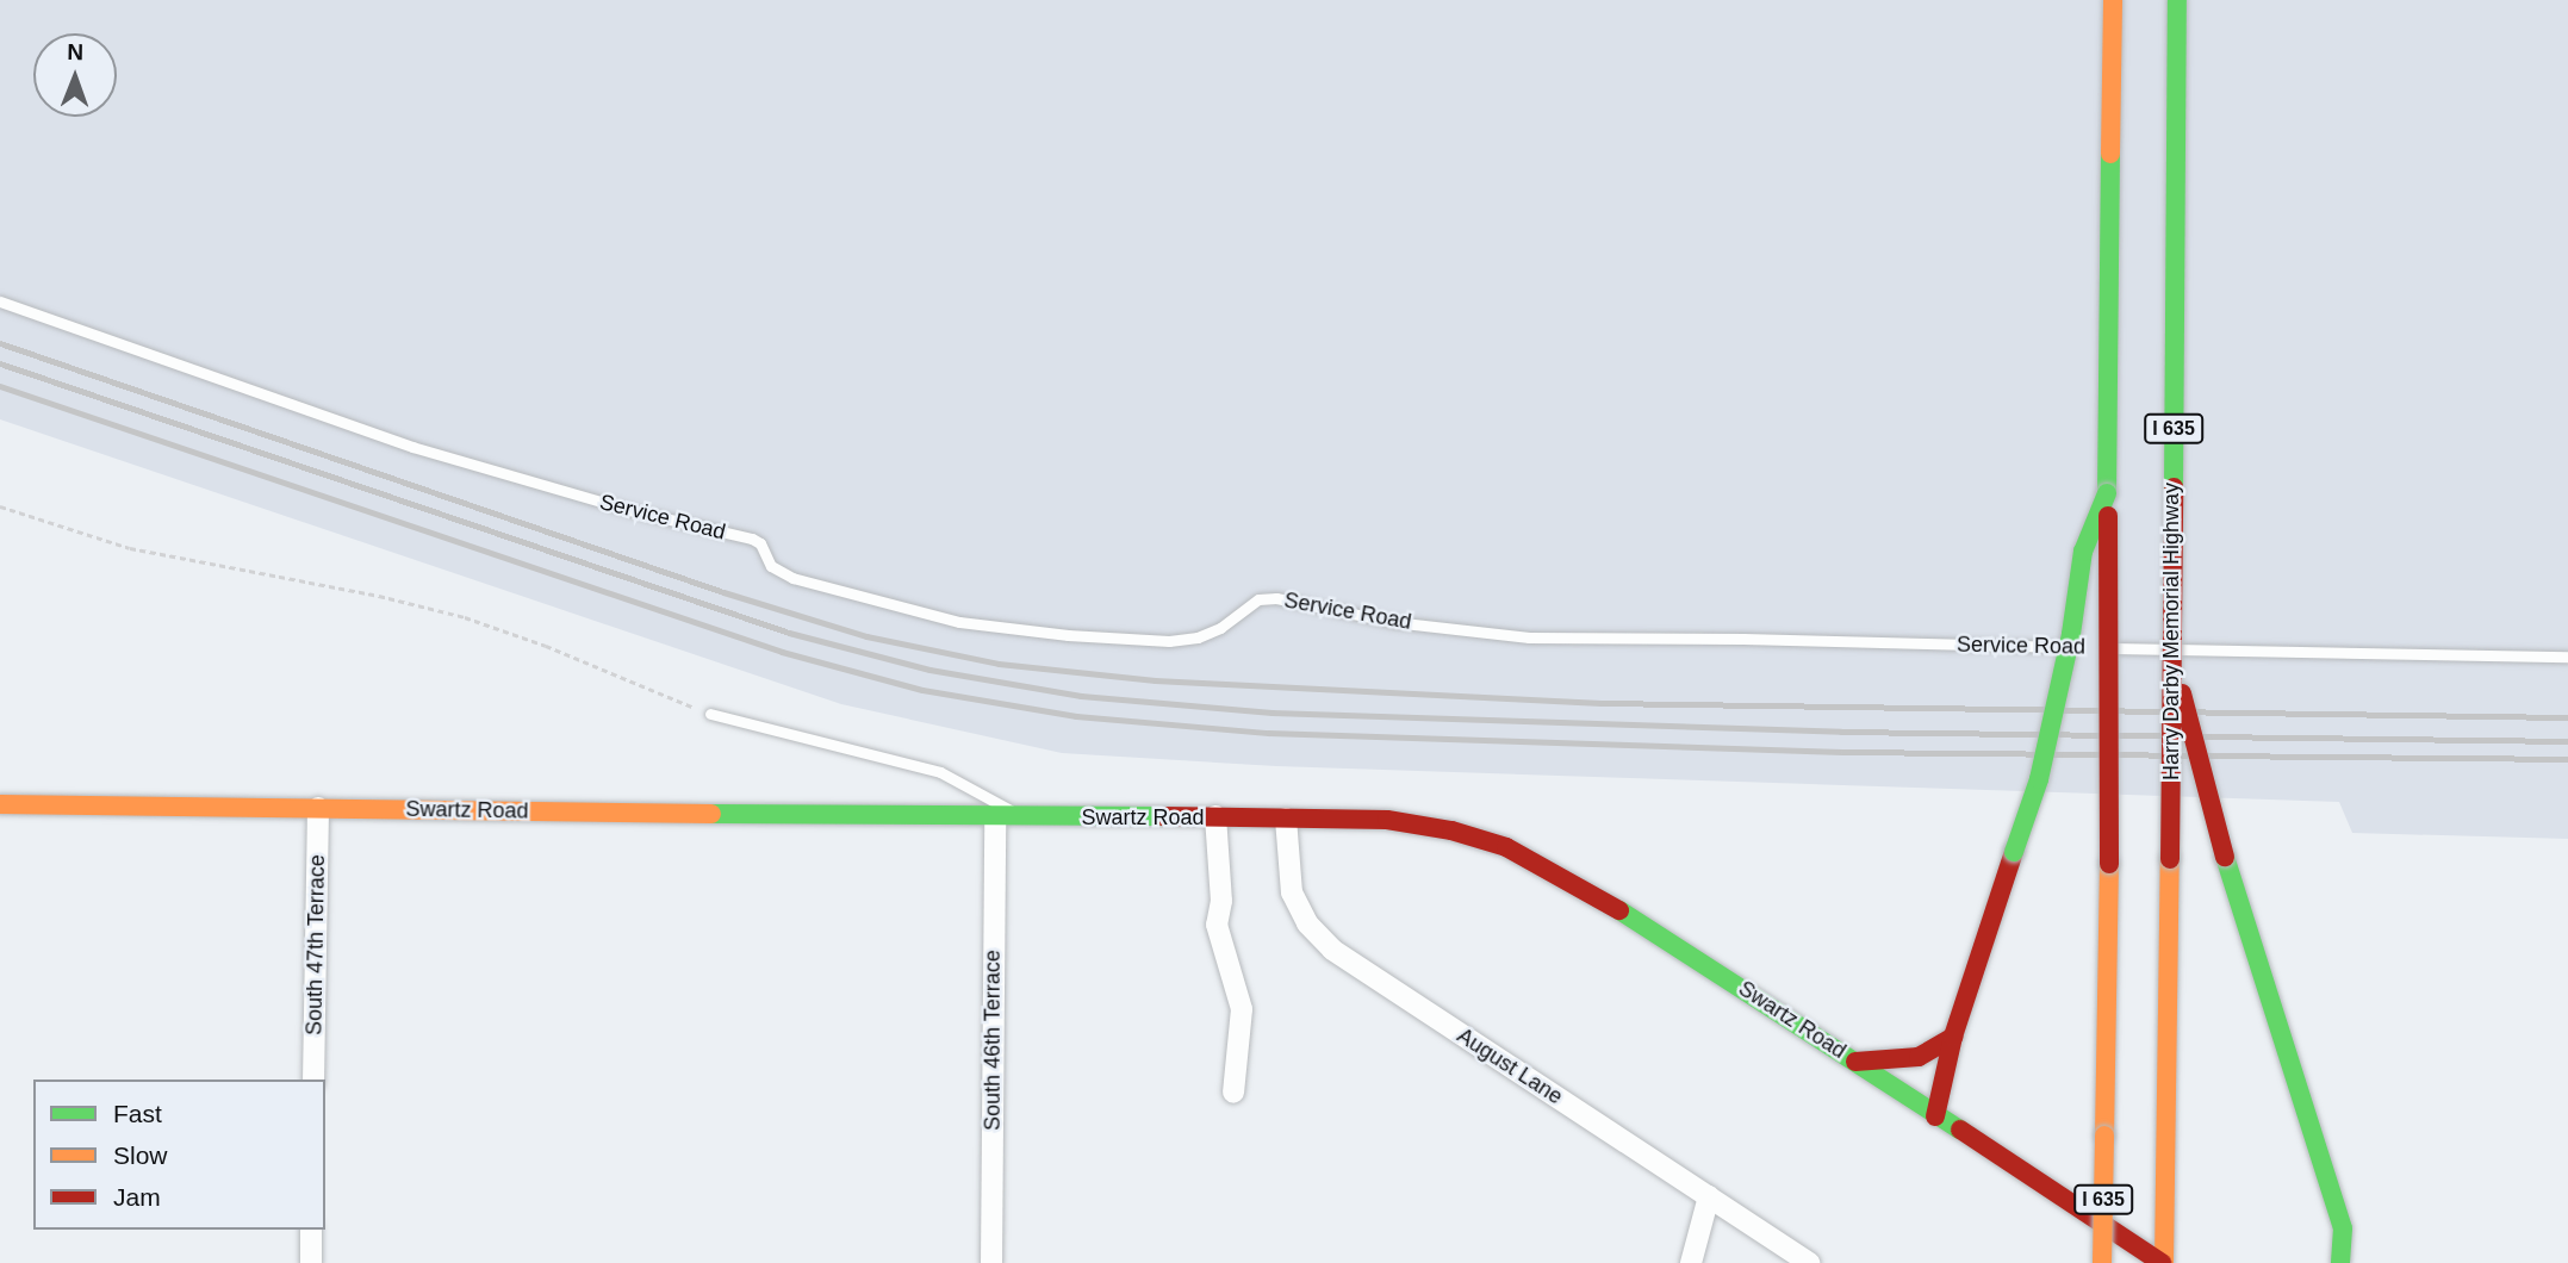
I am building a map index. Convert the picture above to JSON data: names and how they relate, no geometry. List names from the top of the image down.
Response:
{
  "streets": {
    "main road": ["I 635", "Harry Darby Memorial Highway", "Swartz Road"],
    "street": ["South 47th Terrace", "South 46th Terrace", "August Lane"],
    "lane": ["Service Road"]
  },
  "crossings": [
    ["Harry Darby Memorial Highway", "Swartz Road"],
    ["Swartz Road", "South 47th Terrace"],
    ["Swartz Road", "South 46th Terrace"],
    ["Swartz Road", "August Lane"]
  ],
  "legend": ["Fast", "Slow", "Jam"],
  "north": "top"
}
